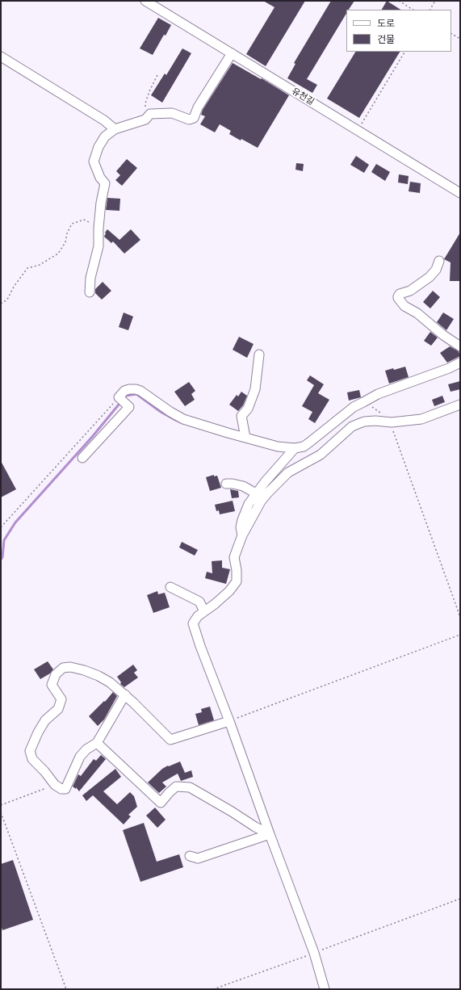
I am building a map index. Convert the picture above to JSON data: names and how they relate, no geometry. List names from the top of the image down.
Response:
{
  "streets": {
    "street": ["유천길"]
  },
  "legend": ["도로", "건물"]
}
